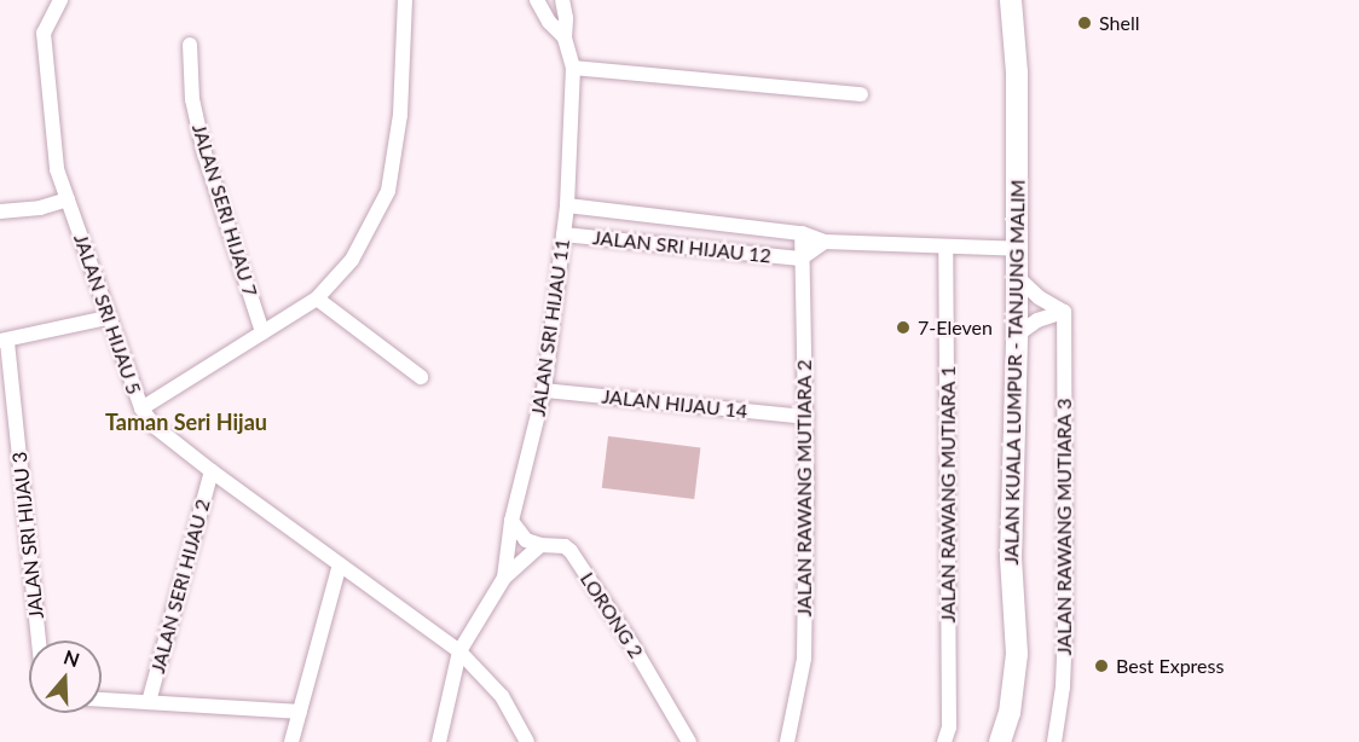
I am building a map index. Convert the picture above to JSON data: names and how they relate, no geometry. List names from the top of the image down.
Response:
{
  "streets": {
    "main road": ["JALAN KUALA LUMPUR - TANJUNG MALIM"],
    "street": [
      "JALAN SERI HIJAU 7",
      "JALAN SRI HIJAU 12",
      "JALAN SRI HIJAU 5",
      "JALAN SRI HIJAU 11",
      "JALAN HIJAU 14",
      "JALAN RAWANG MUTIARA 2",
      "JALAN RAWANG MUTIARA 1",
      "JALAN RAWANG MUTIARA 3",
      "JALAN SRI HIJAU 3",
      "JALAN SERI HIJAU 2",
      "LORONG 2"
    ]
  },
  "crossings": [
    ["JALAN SRI HIJAU 12", "JALAN SRI HIJAU 11"],
    ["JALAN SRI HIJAU 12", "JALAN KUALA LUMPUR - TANJUNG MALIM"],
    ["JALAN SRI HIJAU 12", "JALAN RAWANG MUTIARA 2"],
    ["JALAN SRI HIJAU 12", "JALAN RAWANG MUTIARA 1"],
    ["JALAN SRI HIJAU 5", "JALAN SRI HIJAU 11"],
    ["JALAN SRI HIJAU 5", "JALAN SERI HIJAU 2"],
    ["JALAN SRI HIJAU 11", "JALAN HIJAU 14"],
    ["JALAN SRI HIJAU 11", "LORONG 2"],
    ["JALAN HIJAU 14", "JALAN RAWANG MUTIARA 2"]
  ],
  "districts": ["Taman Seri Hijau"],
  "places": ["Shell", "7-Eleven", "Best Express"],
  "north": "top"
}
